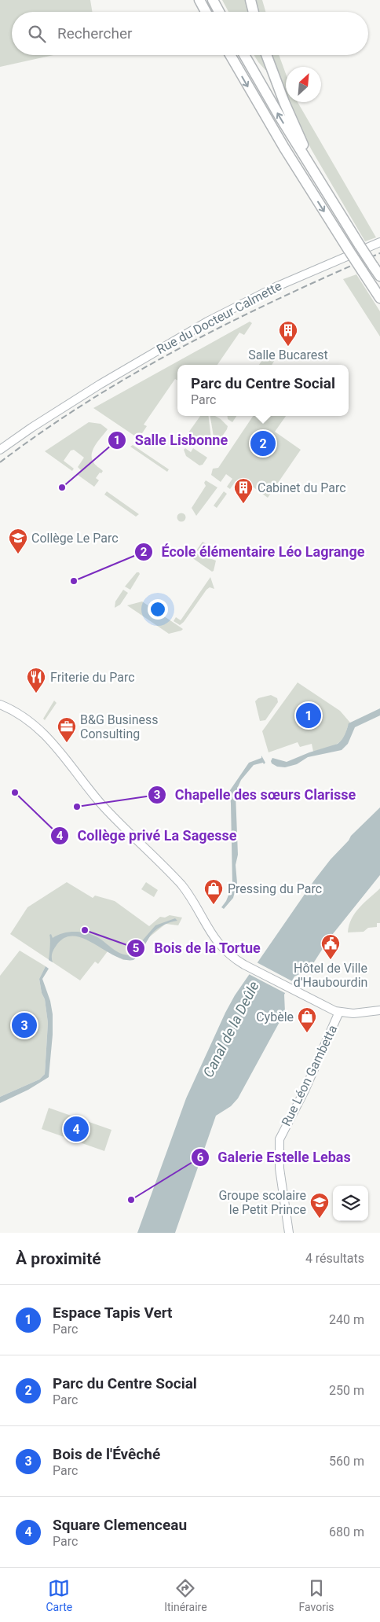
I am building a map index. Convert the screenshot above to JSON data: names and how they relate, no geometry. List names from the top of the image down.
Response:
{
  "streets": {
    "street": ["Rue du Docteur Calmette", "Rue Léon Gambetta"]
  },
  "water": ["Canal de la Deûle"],
  "places": {
    "building": ["Salle Bucarest", "Cabinet du Parc"],
    "other": [
      "Salle Lisbonne",
      "École élémentaire Léo Lagrange",
      "Collège privé La Sagesse",
      "Chapelle des sœurs Clarisse",
      "Bois de la Tortue",
      "Galerie Estelle Lebas"
    ],
    "school or university": ["Collège Le Parc", "Groupe scolaire le Petit Prince"],
    "restaurant": ["Friterie du Parc"],
    "office": ["B&G Business Consulting"],
    "shop": ["Pressing du Parc", "Cybèle"],
    "public building": ["Hôtel de Ville d'Haubourdin"]
  },
  "north": "top right",
  "page": {
    "search": "Rechercher",
    "popup": ["Parc du Centre Social", "Parc"],
    "pins": [
      "2",
      "1",
      "3",
      "4"
    ],
    "heading": ["À proximité", "4 résultats"],
    "list": [
      {
        "mark": "1",
        "name": "Espace Tapis Vert",
        "note": "Parc",
        "value": "240 m"
      },
      {
        "mark": "2",
        "name": "Parc du Centre Social",
        "note": "Parc",
        "value": "250 m"
      },
      {
        "mark": "3",
        "name": "Bois de l'Évêché",
        "note": "Parc",
        "value": "560 m"
      },
      {
        "mark": "4",
        "name": "Square Clemenceau",
        "note": "Parc",
        "value": "680 m"
      }
    ],
    "nav": ["Carte", "Itinéraire", "Favoris"]
  }
}
